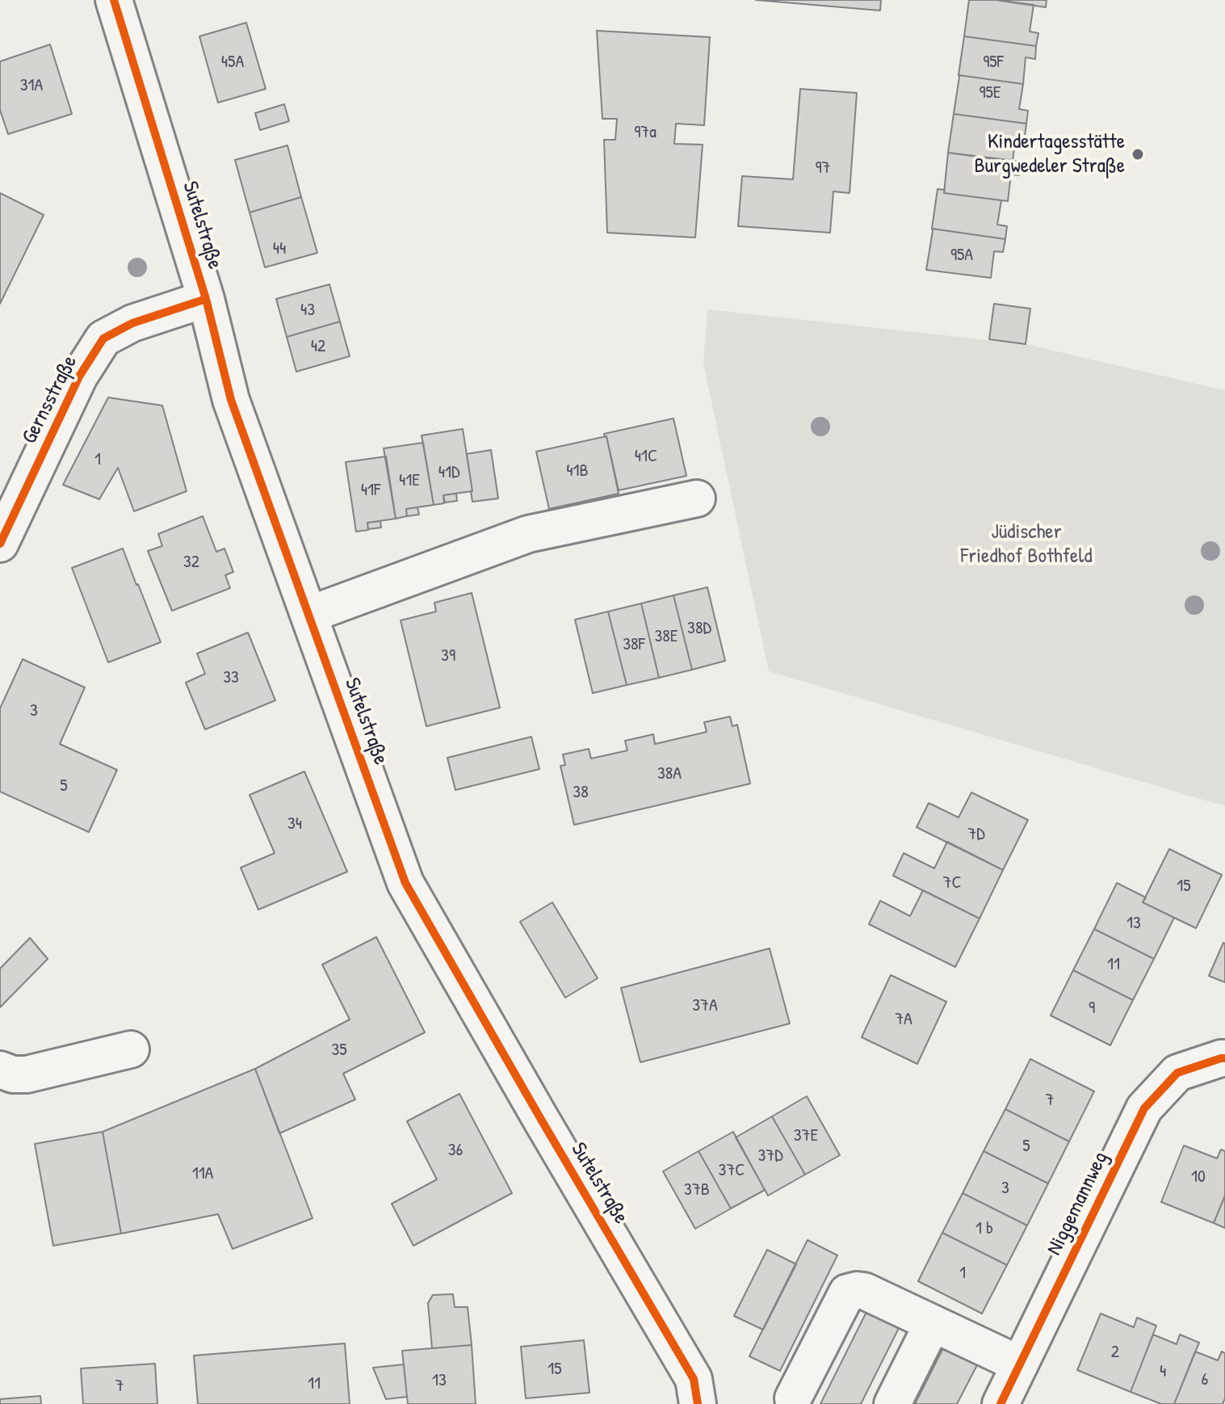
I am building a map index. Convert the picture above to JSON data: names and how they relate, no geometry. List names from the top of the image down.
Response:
{
  "streets": {
    "street": ["Sutelstraße", "Gernsstraße", "Niggemannweg"]
  },
  "crossings": [
    ["Sutelstraße", "Gernsstraße"]
  ],
  "parks": ["Jüdischer Friedhof Bothfeld"],
  "places": ["Kindertagesstätte Burgwedeler Straße"],
  "house_numbers": [
    "45A",
    "95F",
    "31A",
    "95E",
    "97a",
    "97",
    "44",
    "95A",
    "43",
    "42",
    "41C",
    "1",
    "41B",
    "41D",
    "41E",
    "41F",
    "32",
    "38D",
    "38E",
    "38F",
    "39",
    "33",
    "3",
    "38A",
    "5",
    "38",
    "34",
    "7D",
    "7C",
    "15",
    "13",
    "11",
    "37A",
    "9",
    "7A",
    "35",
    "7",
    "37E",
    "5",
    "36",
    "37D",
    "37C",
    "11A",
    "10",
    "3",
    "37B",
    "1 b",
    "1",
    "2",
    "15",
    "4",
    "6",
    "13",
    "11",
    "7"
  ]
}
